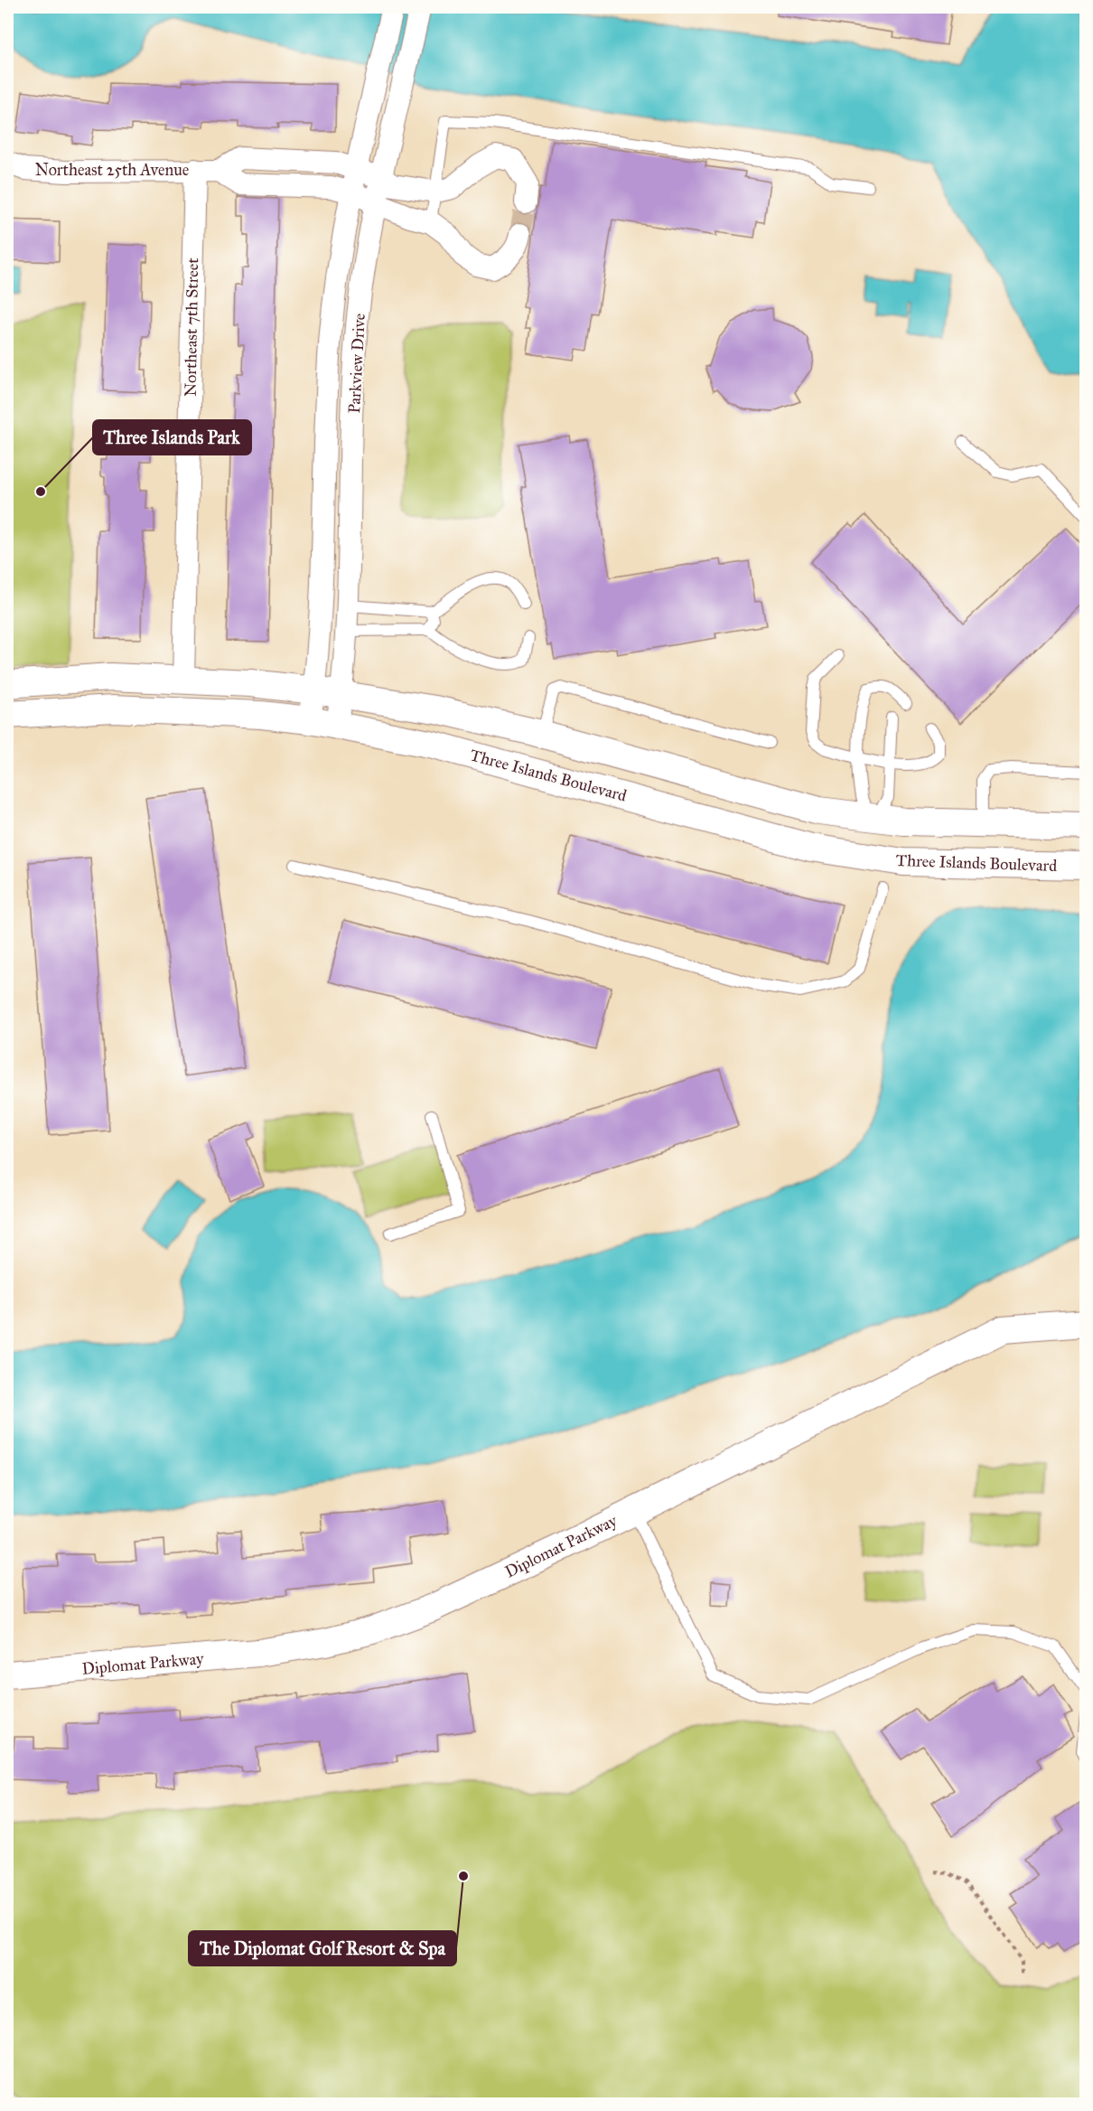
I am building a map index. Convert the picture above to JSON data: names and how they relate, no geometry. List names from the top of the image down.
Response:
{
  "streets": {
    "street": [
      "Northeast 25th Avenue",
      "Northeast 7th Street",
      "Parkview Drive",
      "Three Islands Boulevard",
      "Diplomat Parkway"
    ]
  },
  "crossings": [
    ["Northeast 25th Avenue", "Northeast 7th Street"],
    ["Northeast 25th Avenue", "Parkview Drive"],
    ["Parkview Drive", "Three Islands Boulevard"]
  ],
  "places": ["Three Islands Park", "The Diplomat Golf Resort & Spa"]
}
